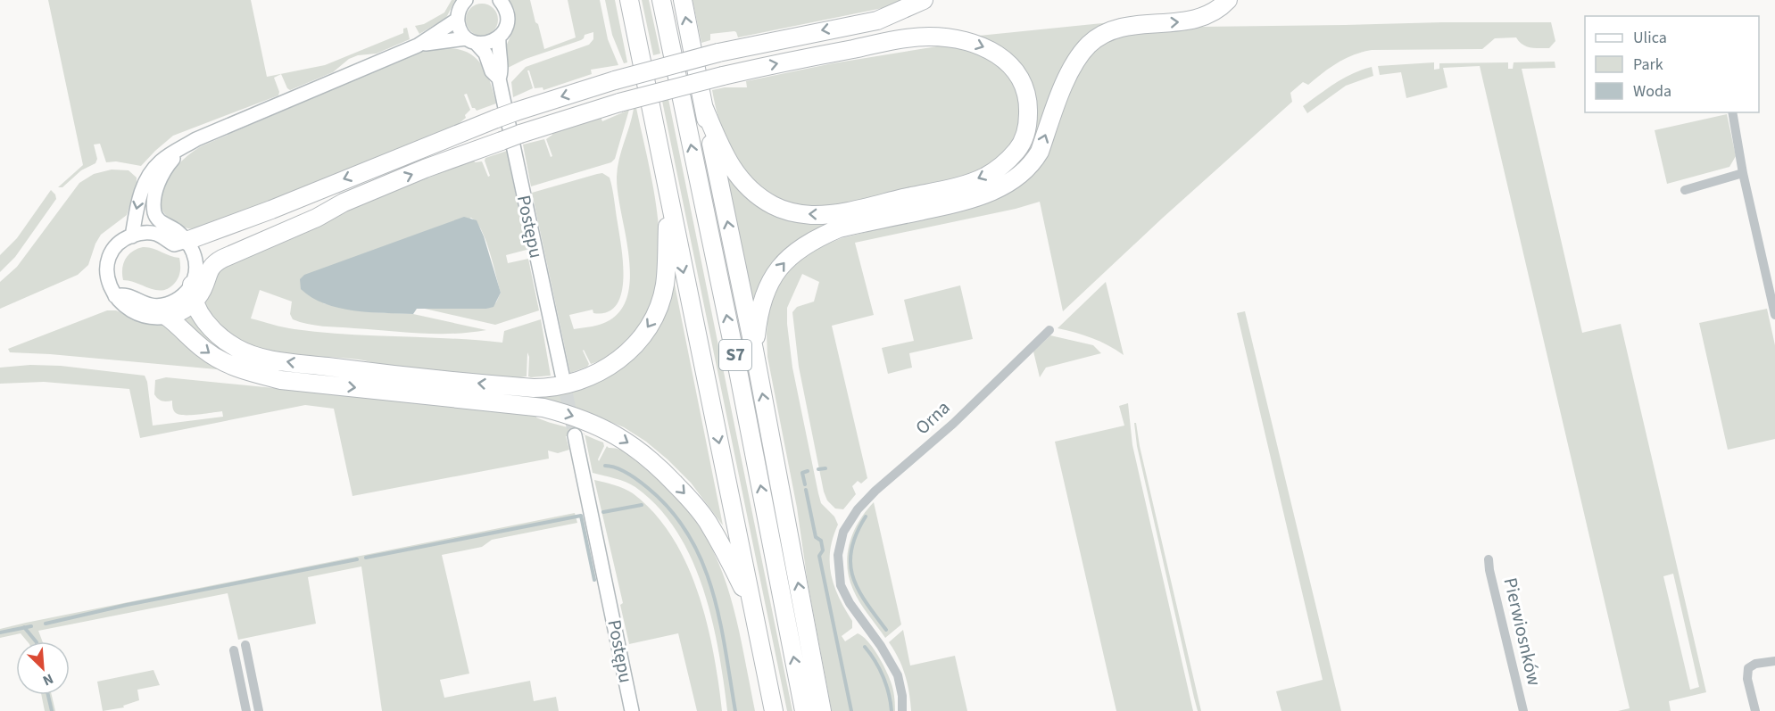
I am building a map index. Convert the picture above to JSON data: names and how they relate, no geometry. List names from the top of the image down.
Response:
{
  "streets": {
    "highway": ["S7"],
    "main road": ["Postępu"],
    "street": ["Orna", "Pierwiosnków"]
  },
  "legend": ["Ulica", "Park", "Woda"],
  "north": "bottom right"
}
